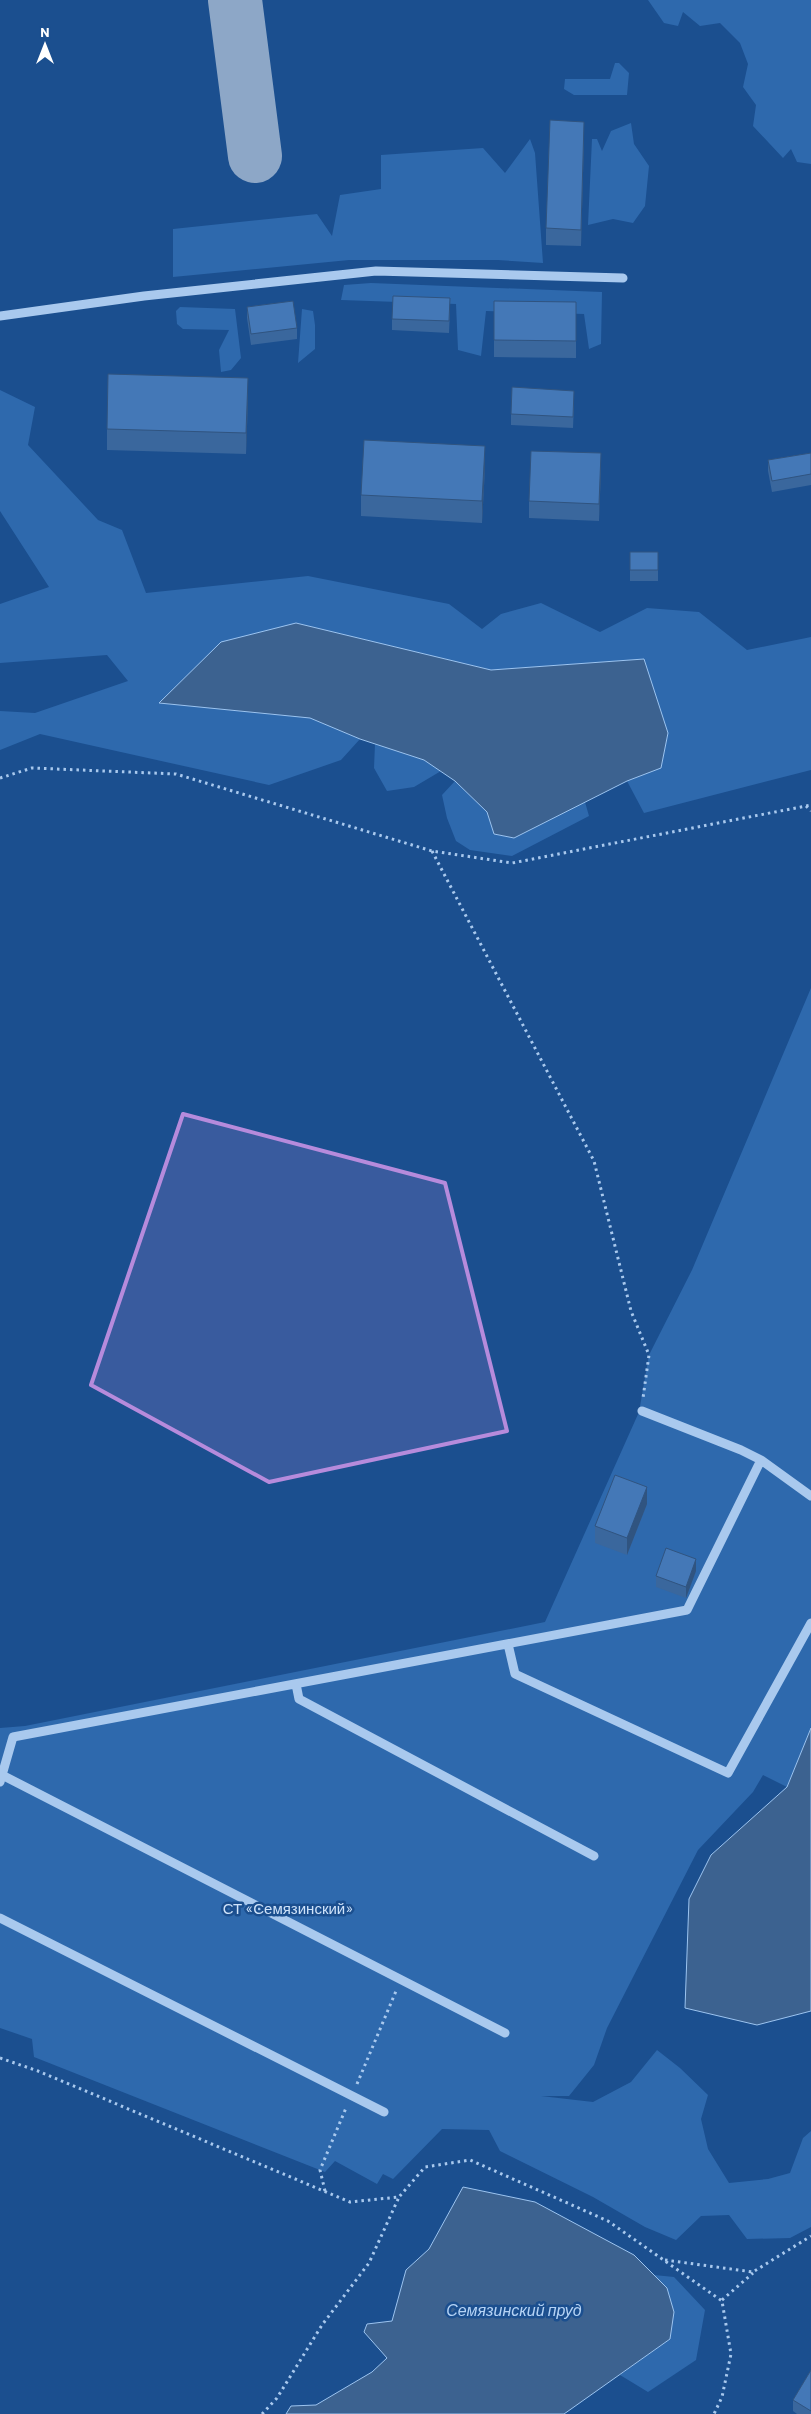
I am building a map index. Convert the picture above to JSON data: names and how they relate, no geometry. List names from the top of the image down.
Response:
{
  "water": ["Семязинский пруд"],
  "parks": ["СТ «Семязинский»"],
  "north": "top"
}
